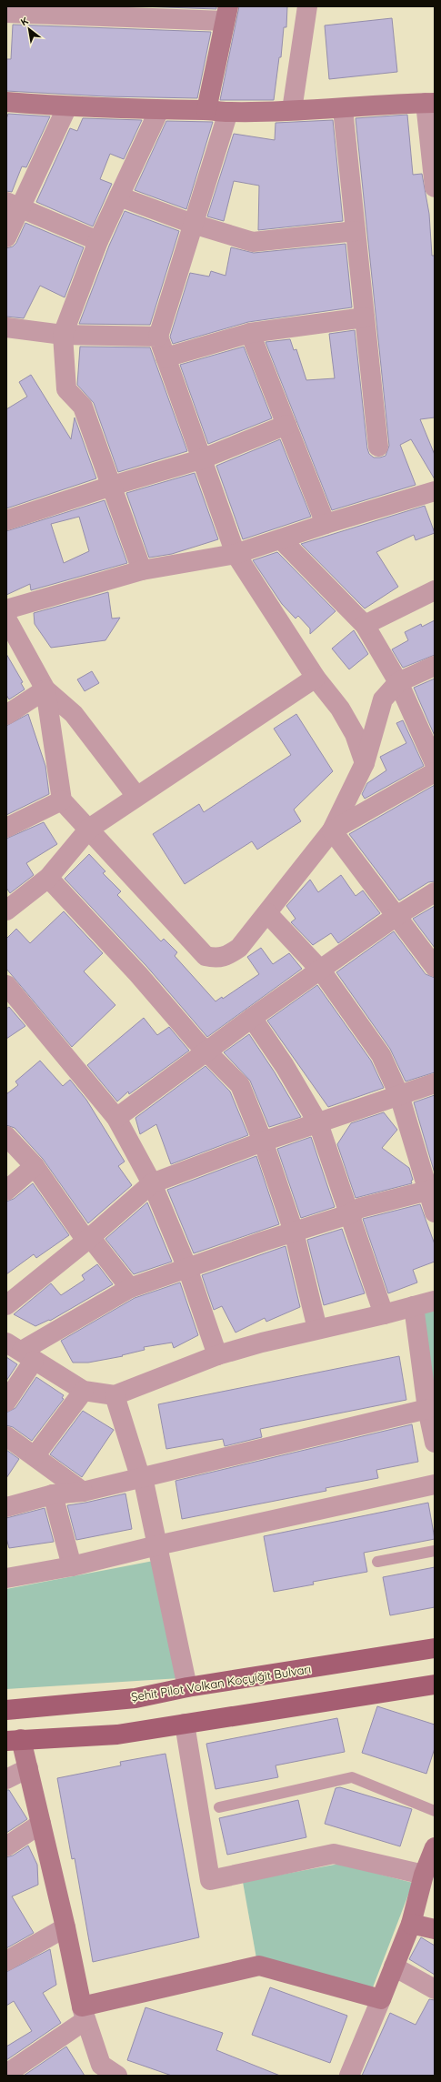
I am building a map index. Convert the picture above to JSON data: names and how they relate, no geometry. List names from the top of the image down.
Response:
{
  "streets": {
    "main road": ["Şehit Pilot Volkan Koçyiğit Bulvarı"]
  },
  "north": "top left"
}
